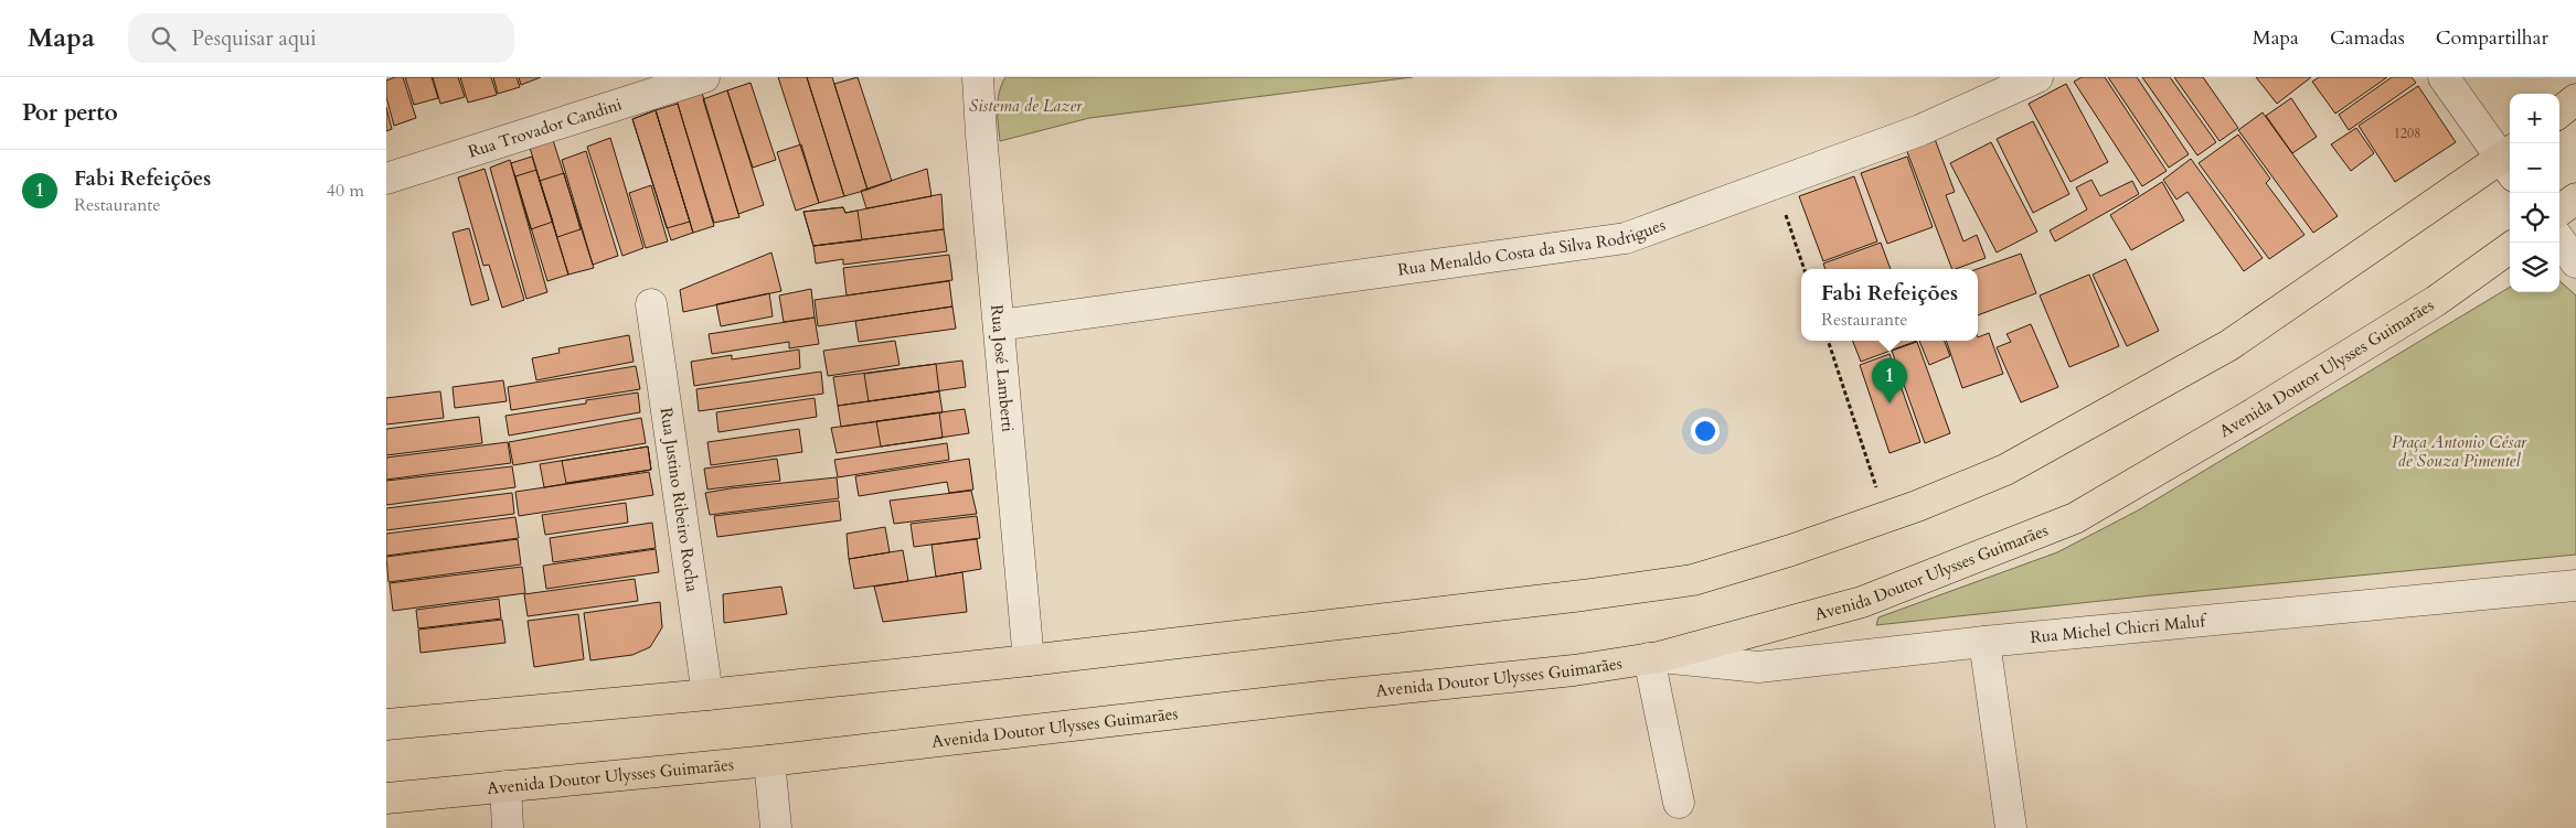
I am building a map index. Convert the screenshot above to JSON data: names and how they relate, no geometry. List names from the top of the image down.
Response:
{
  "streets": {
    "main road": ["Avenida Doutor Ulysses Guimarães"],
    "street": [
      "Rua Trovador Candini",
      "Rua Menaldo Costa da Silva Rodrigues",
      "Rua José Lamberti",
      "Rua Justino Ribeiro Rocha",
      "Rua Michel Chicri Maluf"
    ]
  },
  "crossings": [
    ["Rua Menaldo Costa da Silva Rodrigues", "Rua José Lamberti"],
    ["Avenida Doutor Ulysses Guimarães", "Rua Michel Chicri Maluf"]
  ],
  "parks": ["Sistema de Lazer", "Praça Antonio César de Souza Pimentel"],
  "house_numbers": ["1208"],
  "page": {
    "header": "Mapa",
    "search": "Pesquisar aqui",
    "nav": ["Mapa", "Camadas", "Compartilhar"],
    "heading": "Por perto",
    "map_buttons": ["+", "−"],
    "list": [
      {
        "mark": "1",
        "name": "Fabi Refeições",
        "note": "Restaurante",
        "value": "40 m"
      }
    ],
    "popup": ["Fabi Refeições", "Restaurante"],
    "pins": "1"
  }
}
